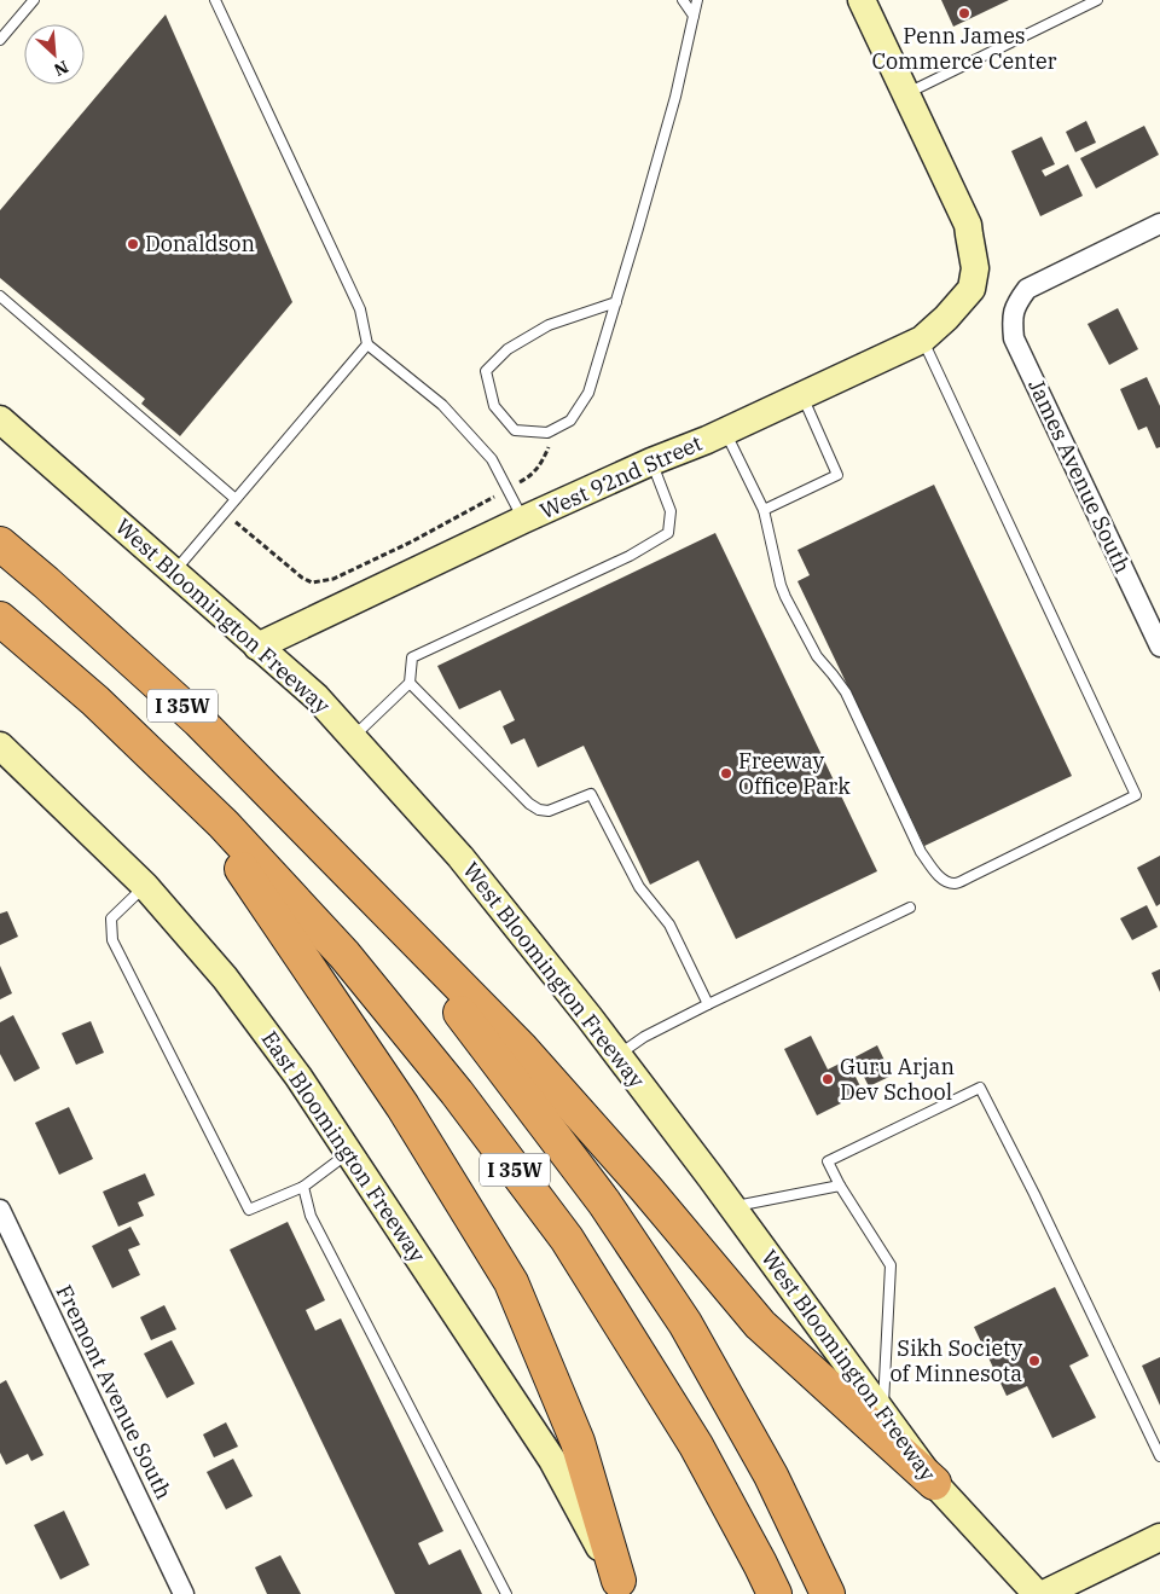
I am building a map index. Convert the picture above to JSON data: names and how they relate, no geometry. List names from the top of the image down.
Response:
{
  "streets": {
    "highway": ["I 35W"],
    "street": [
      "James Avenue South",
      "West 92nd Street",
      "West Bloomington Freeway",
      "East Bloomington Freeway",
      "Fremont Avenue South"
    ]
  },
  "crossings": [
    ["West 92nd Street", "West Bloomington Freeway"]
  ],
  "places": [
    "Penn James Commerce Center",
    "Donaldson",
    "Freeway Office Park",
    "Guru Arjan Dev School",
    "Sikh Society of Minnesota"
  ],
  "north": "bottom right"
}
